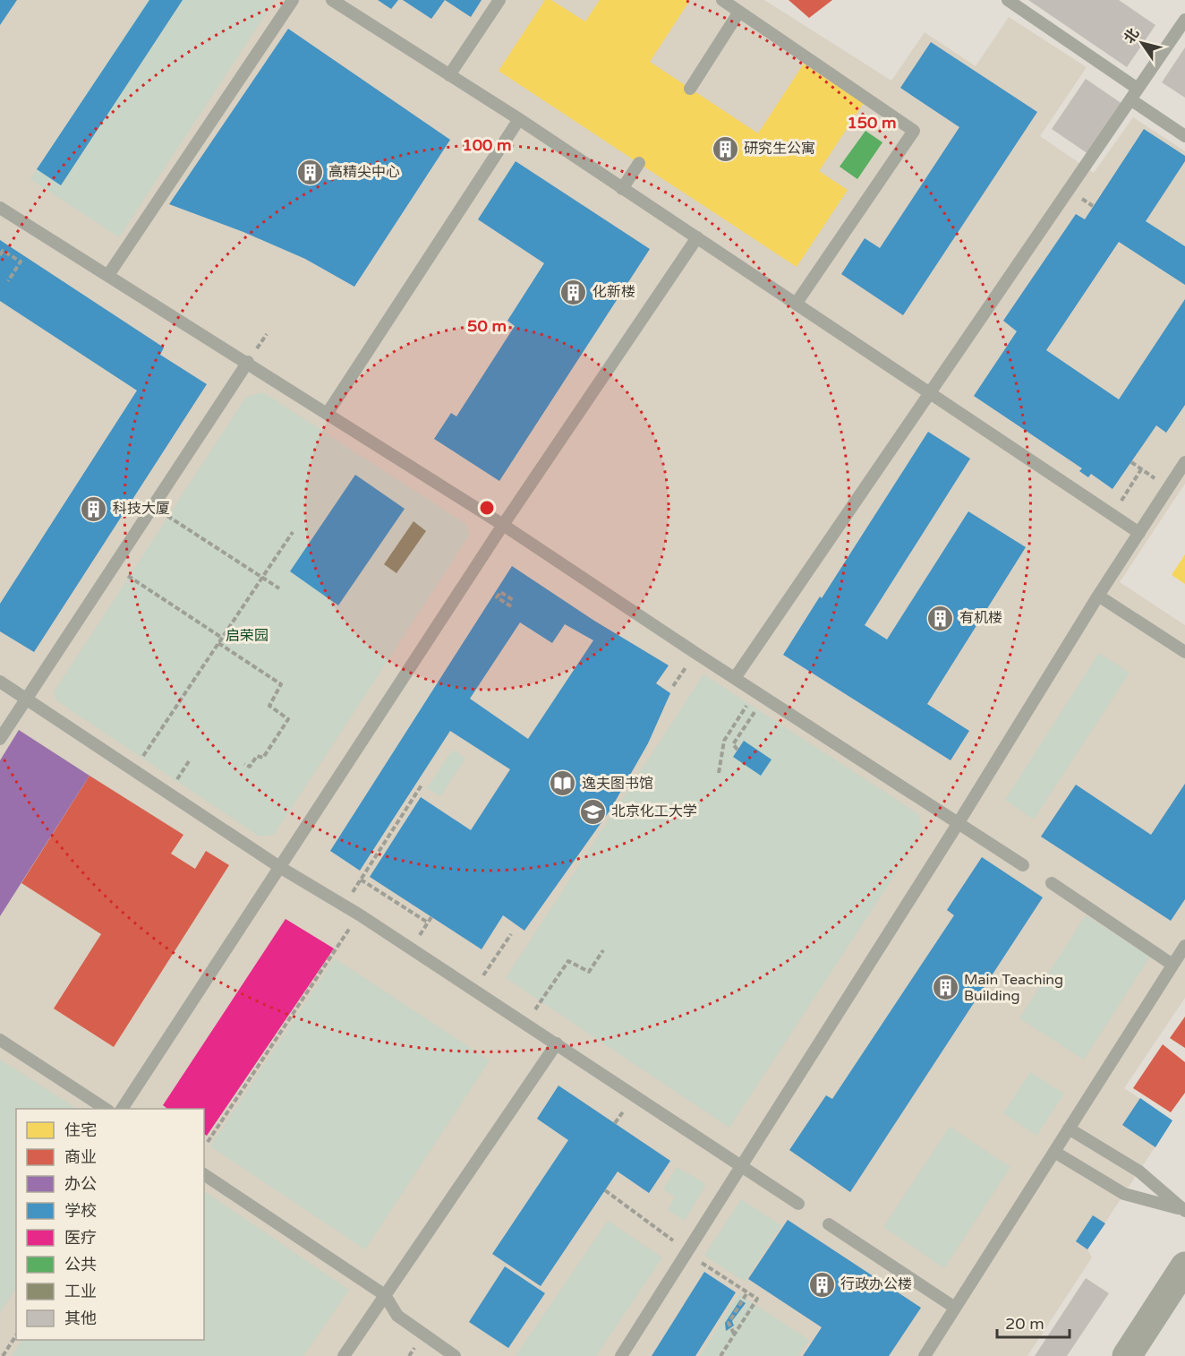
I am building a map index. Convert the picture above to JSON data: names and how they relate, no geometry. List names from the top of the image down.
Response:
{
  "parks": ["启荣园"],
  "places": {
    "building": [
      "研究生公寓",
      "高精尖中心",
      "化新楼",
      "科技大厦",
      "有机楼",
      "Main Teaching Building",
      "行政办公楼"
    ],
    "library": ["逸夫图书馆"],
    "school or university": ["北京化工大学"]
  },
  "legend": [
    "住宅",
    "商业",
    "办公",
    "学校",
    "医疗",
    "公共",
    "工业",
    "其他"
  ],
  "scale_bar": "20 m",
  "north": "top left",
  "rings": ["150 m", "100 m", "50 m"]
}
